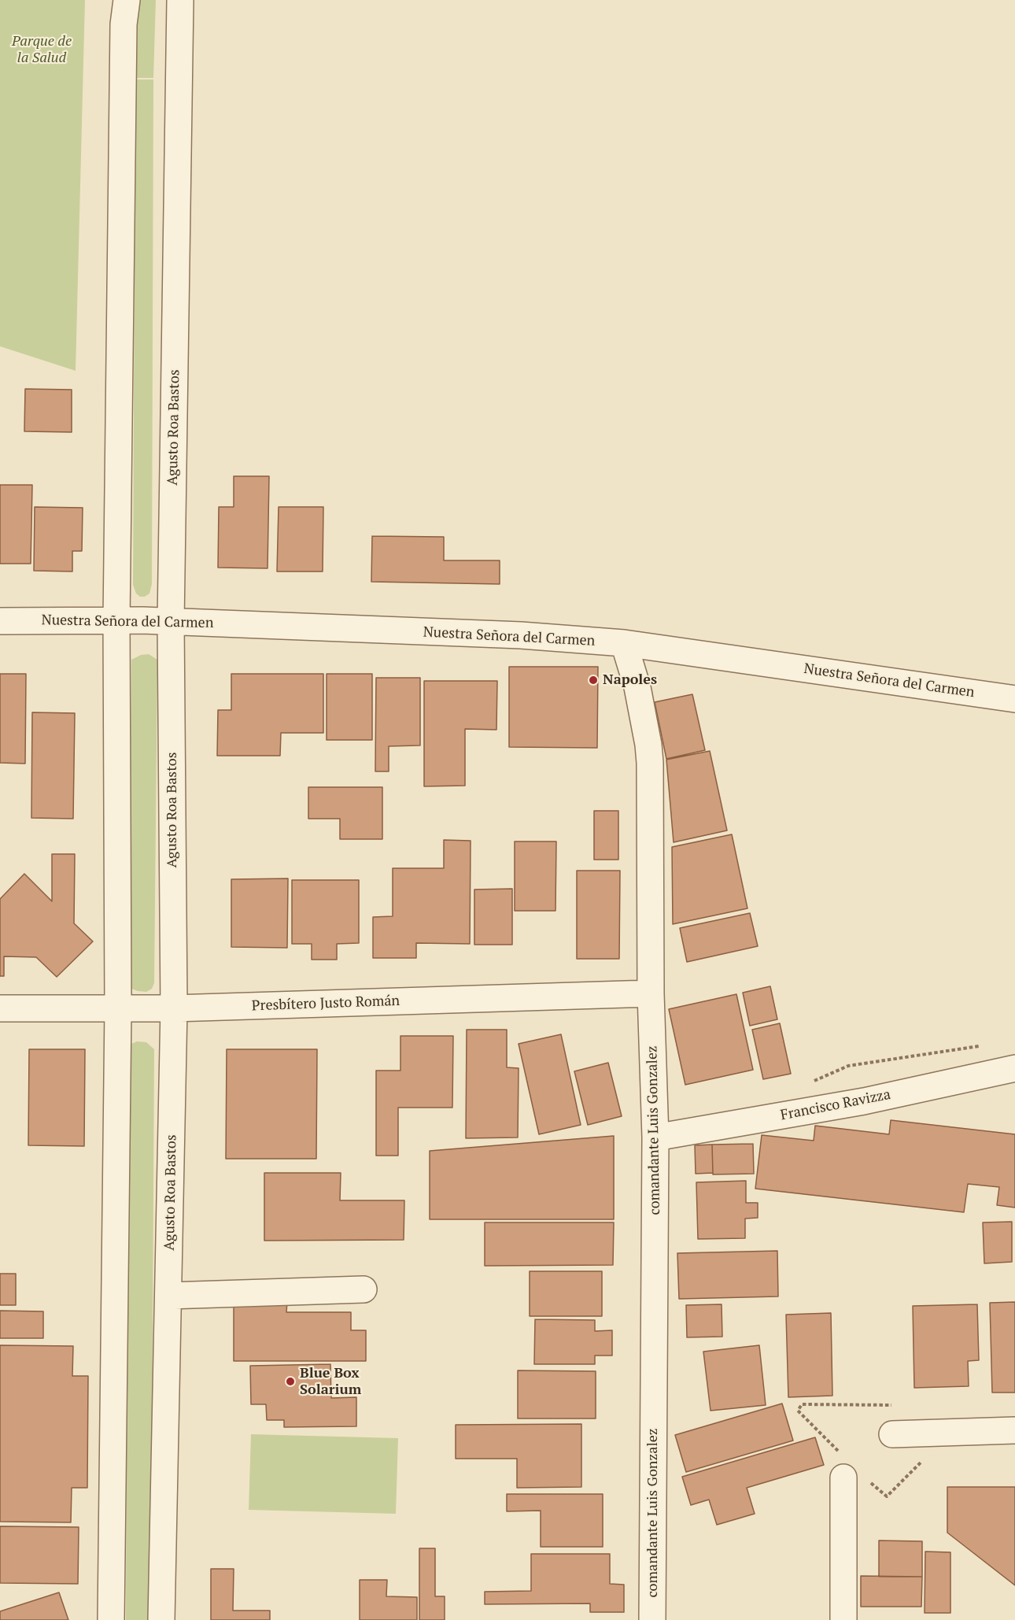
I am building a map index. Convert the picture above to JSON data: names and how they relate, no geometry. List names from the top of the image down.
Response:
{
  "streets": {
    "street": [
      "Agusto Roa Bastos",
      "Nuestra Señora del Carmen",
      "Presbítero Justo Román",
      "Francisco Ravizza",
      "comandante Luis Gonzalez"
    ]
  },
  "crossings": [
    ["Agusto Roa Bastos", "Nuestra Señora del Carmen"],
    ["Agusto Roa Bastos", "Presbítero Justo Román"],
    ["Nuestra Señora del Carmen", "comandante Luis Gonzalez"],
    ["Presbítero Justo Román", "comandante Luis Gonzalez"],
    ["Francisco Ravizza", "comandante Luis Gonzalez"]
  ],
  "parks": ["Parque de la Salud"],
  "places": ["Napoles", "Blue Box Solarium"]
}
